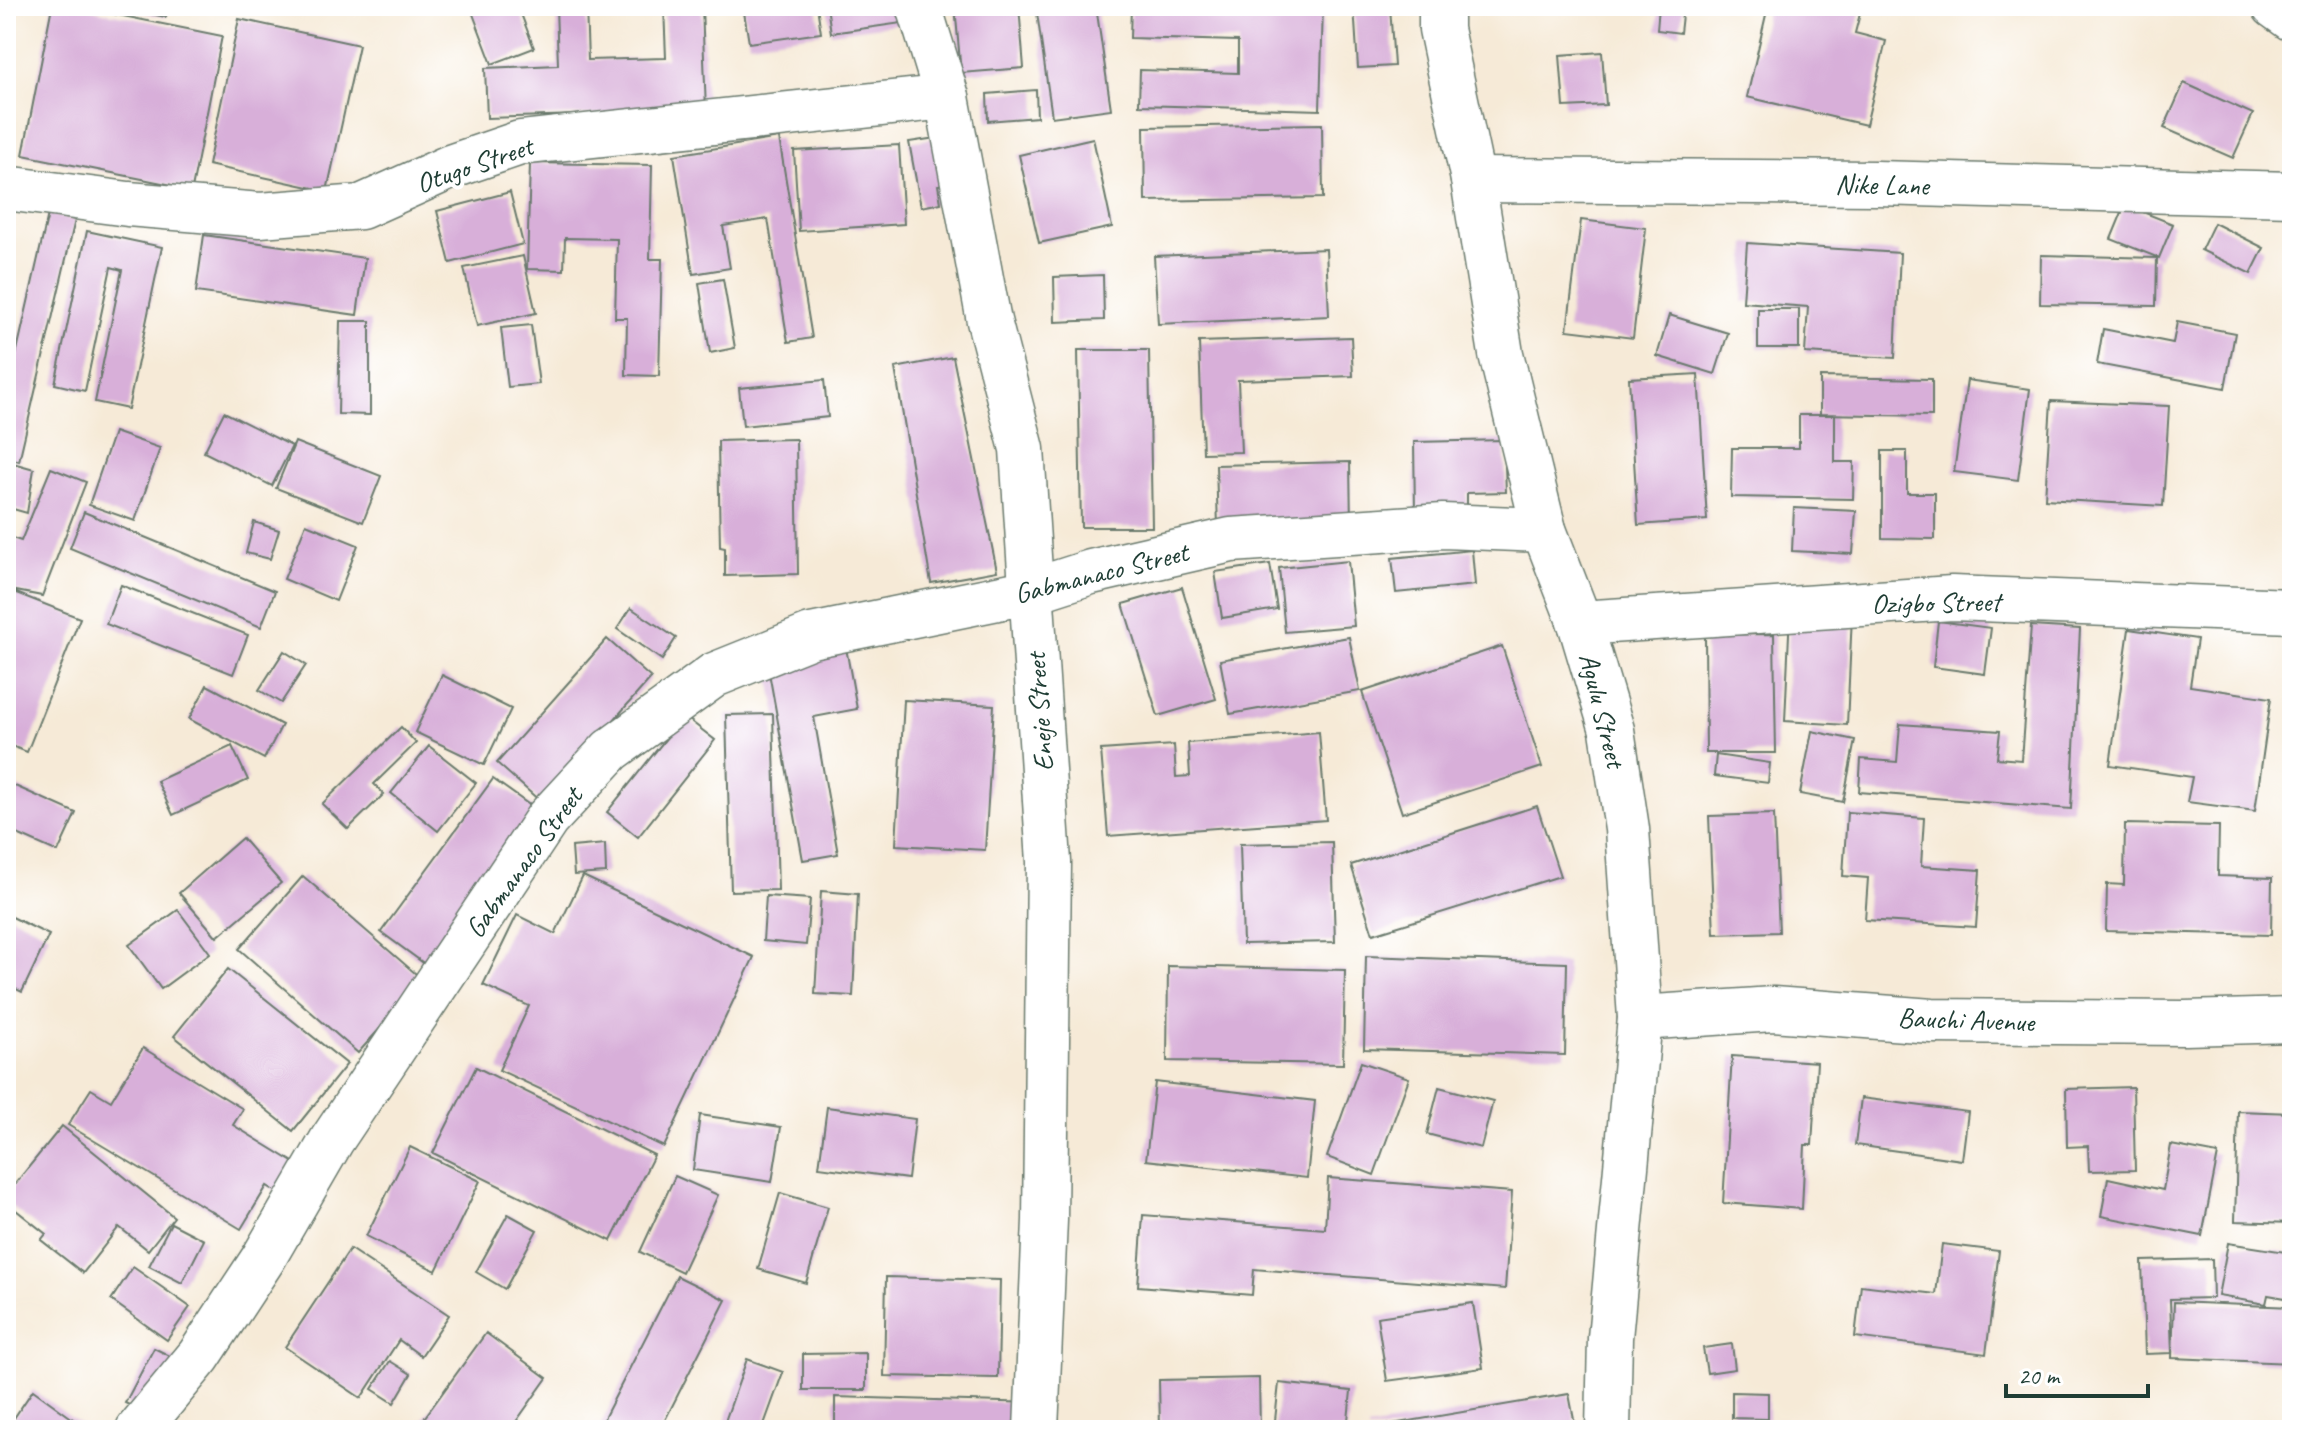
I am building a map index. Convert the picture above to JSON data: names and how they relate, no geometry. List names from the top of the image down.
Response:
{
  "streets": {
    "street": [
      "Otugo Street",
      "Nike Lane",
      "Gabmanaco Street",
      "Ozigbo Street",
      "Agulu Street",
      "Eneje Street",
      "Bauchi Avenue"
    ]
  },
  "crossings": [
    ["Otugo Street", "Eneje Street"],
    ["Nike Lane", "Agulu Street"],
    ["Gabmanaco Street", "Agulu Street"],
    ["Gabmanaco Street", "Eneje Street"],
    ["Ozigbo Street", "Agulu Street"],
    ["Agulu Street", "Bauchi Avenue"]
  ],
  "scale_bar": "20 m"
}
